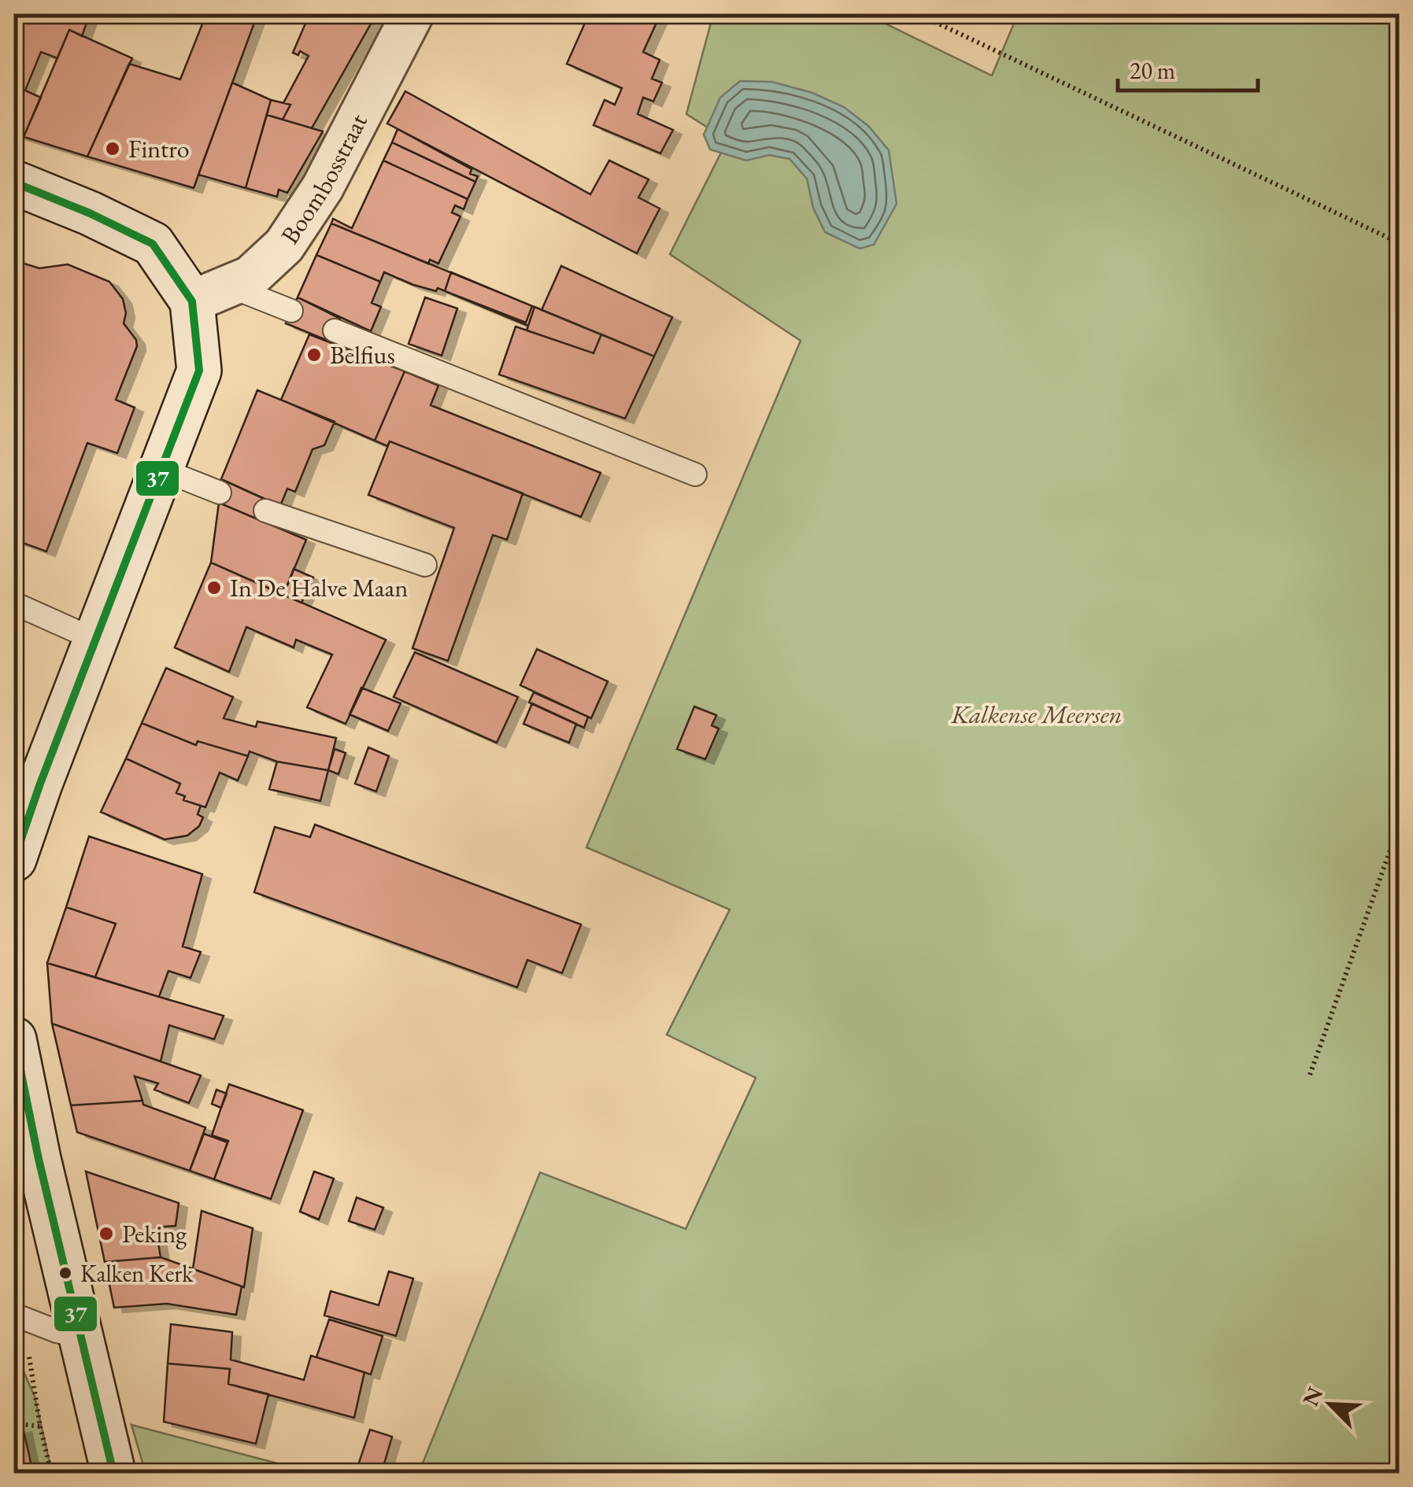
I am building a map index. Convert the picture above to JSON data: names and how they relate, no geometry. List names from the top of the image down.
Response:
{
  "streets": {
    "street": ["Boombosstraat"]
  },
  "parks": ["Kalkense Meersen"],
  "places": [
    "Fintro",
    "Belfius",
    "In De Halve Maan",
    "Peking",
    "Kalken Kerk"
  ],
  "lines": ["transit line 37"],
  "scale_bar": "20 m",
  "north": "top left"
}
